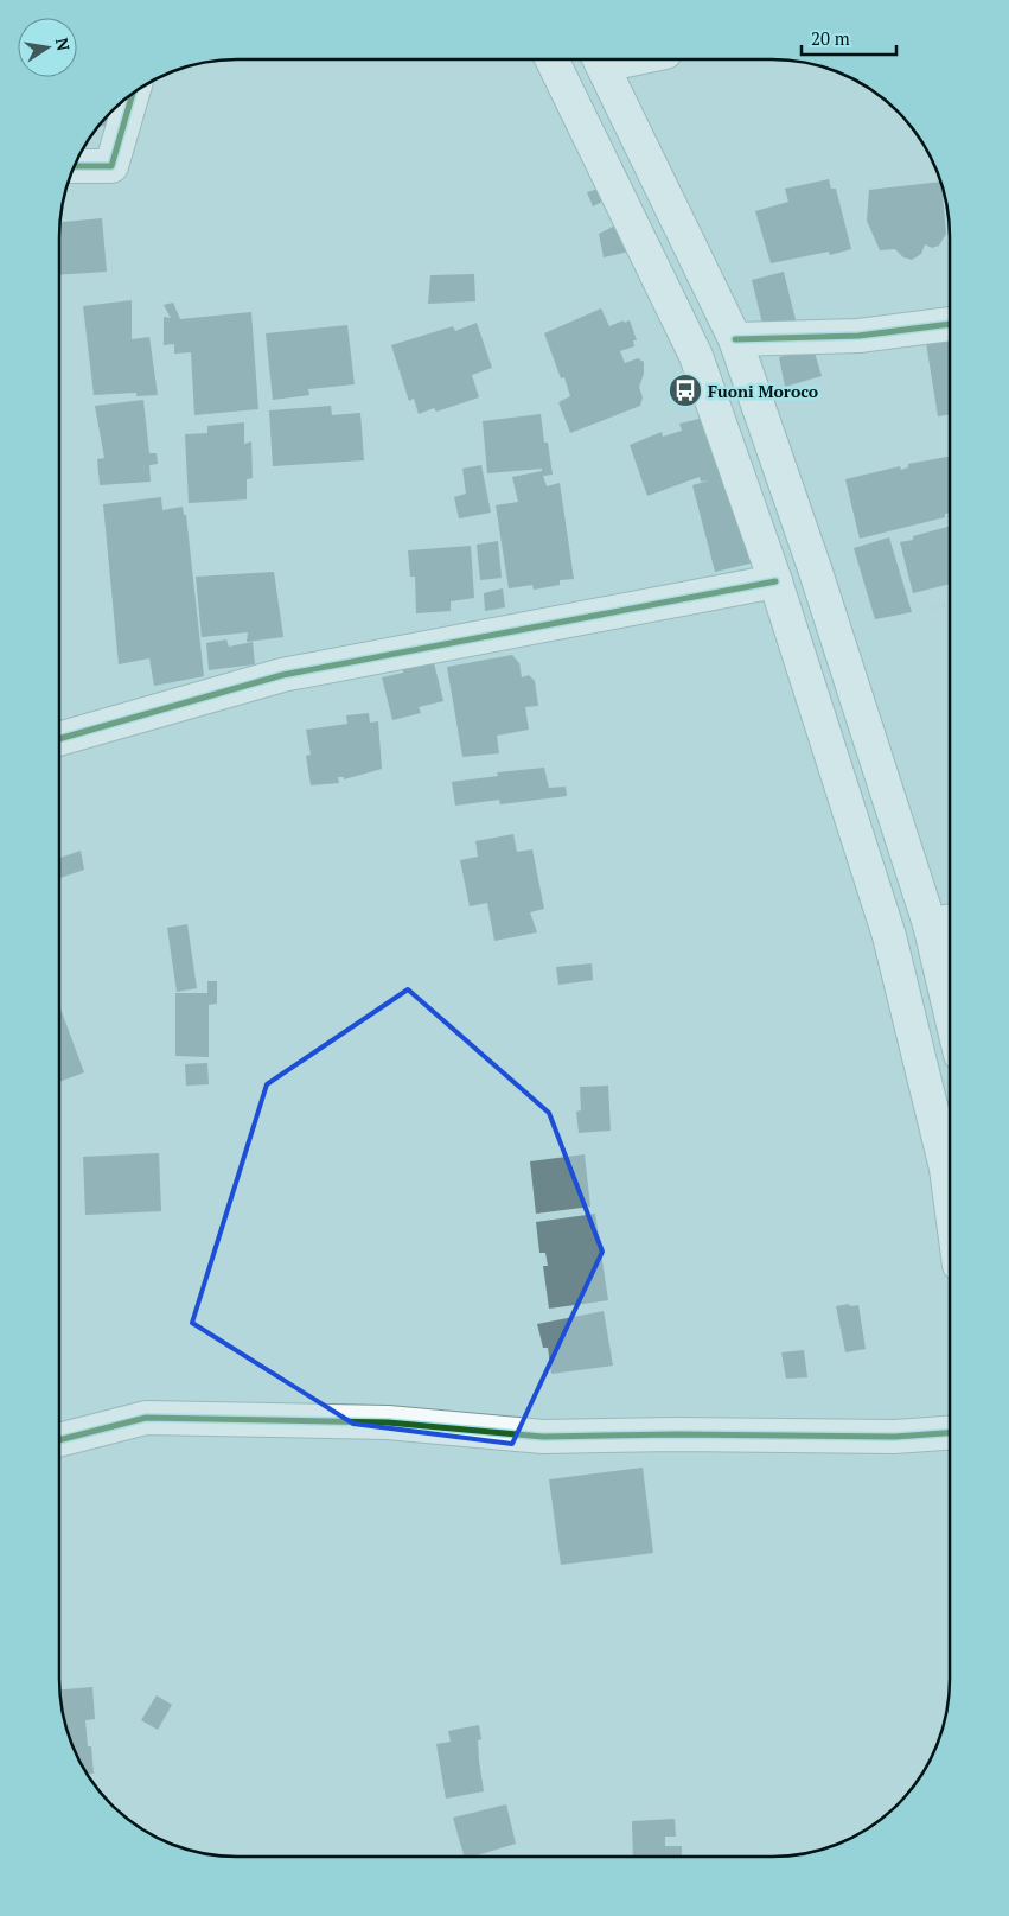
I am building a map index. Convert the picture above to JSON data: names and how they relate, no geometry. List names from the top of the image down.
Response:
{
  "places": {
    "bus stop": ["Fuoni Moroco"]
  },
  "scale_bar": "20 m",
  "north": "right"
}
